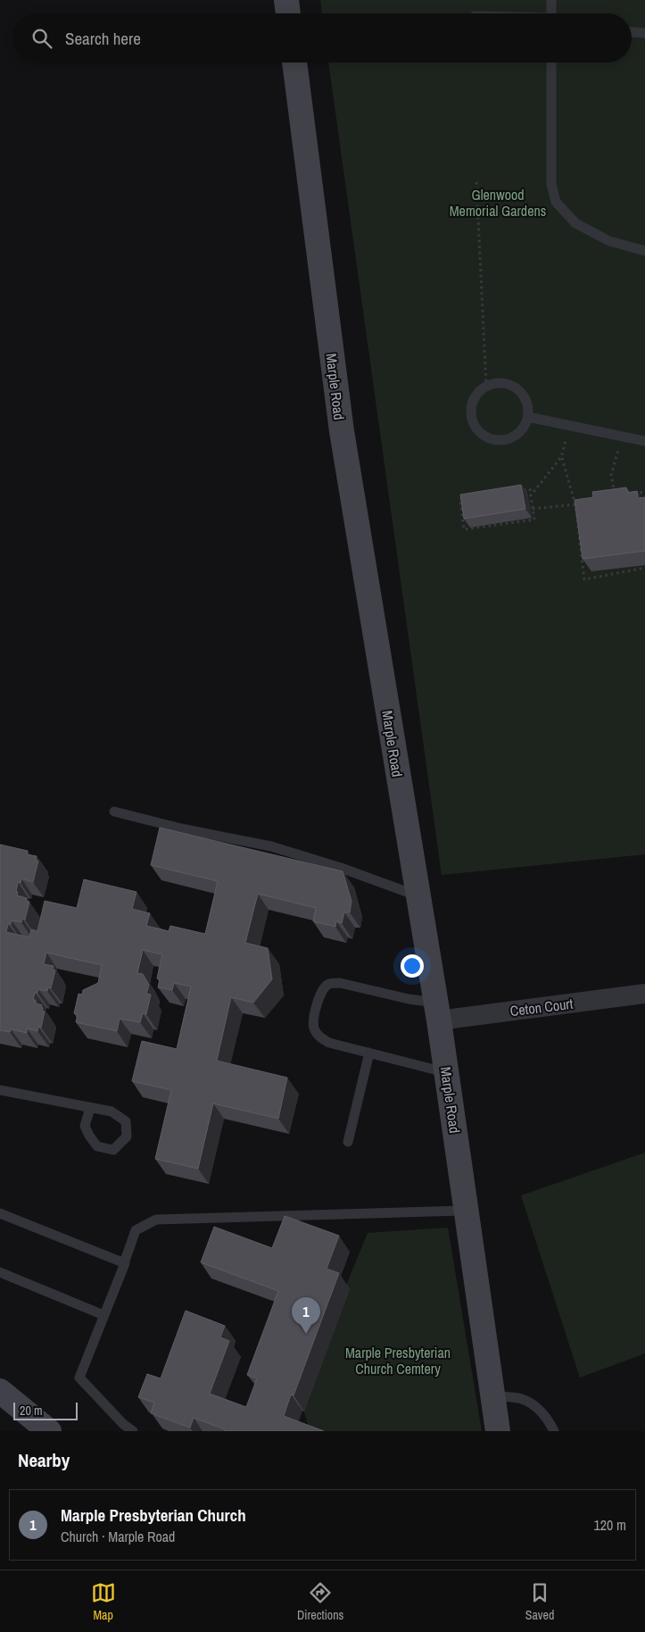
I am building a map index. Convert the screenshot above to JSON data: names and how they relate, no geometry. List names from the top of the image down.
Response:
{
  "streets": {
    "street": ["Marple Road", "Ceton Court"]
  },
  "crossings": [
    ["Marple Road", "Ceton Court"]
  ],
  "parks": ["Glenwood Memorial Gardens", "Marple Presbyterian Church Cemtery"],
  "scale_bar": "20 m",
  "page": {
    "search": "Search here",
    "pins": "1",
    "scale": "20 m",
    "heading": "Nearby",
    "list": [
      {
        "mark": "1",
        "name": "Marple Presbyterian Church",
        "note": "Church · Marple Road",
        "value": "120 m"
      }
    ],
    "nav": ["Map", "Directions", "Saved"]
  }
}
